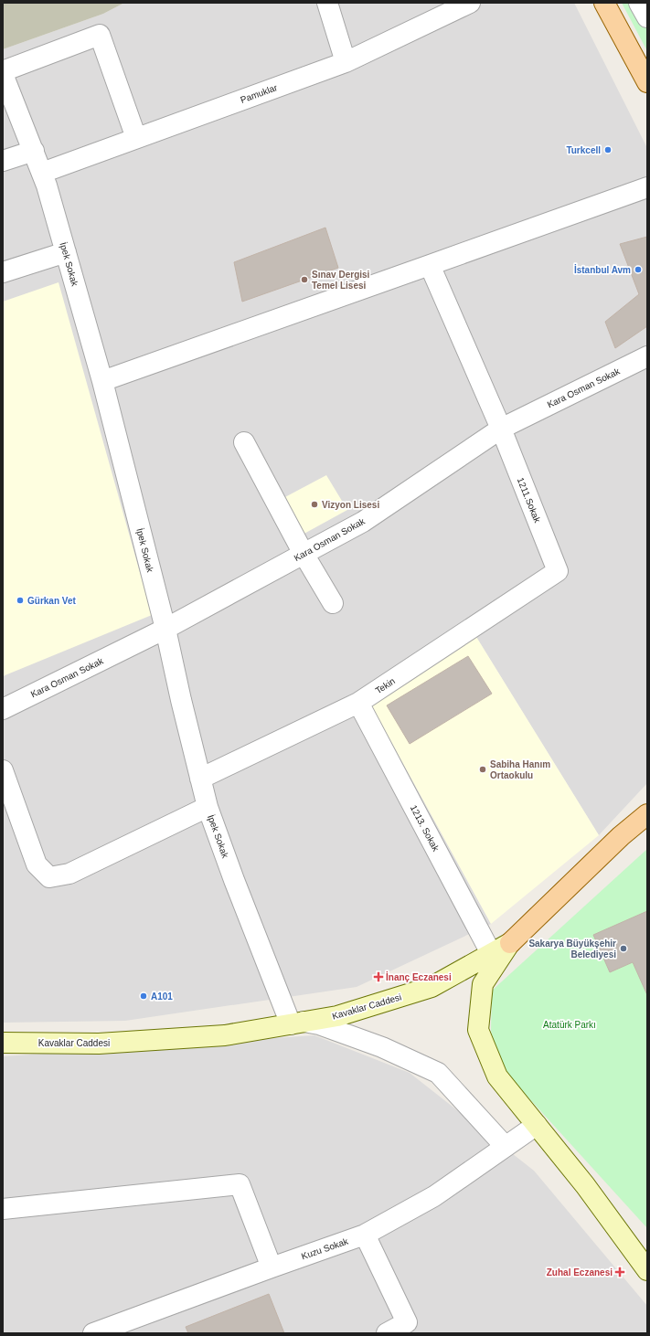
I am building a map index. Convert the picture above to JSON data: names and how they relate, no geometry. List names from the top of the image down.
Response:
{
  "streets": {
    "main road": ["Kavaklar Caddesi"],
    "street": [
      "Pamuklar",
      "İpek Sokak",
      "Kara Osman Sokak",
      "1211.Sokak",
      "Tekin",
      "1213. Sokak",
      "Kuzu Sokak"
    ]
  },
  "crossings": [
    ["Pamuklar", "İpek Sokak"],
    ["İpek Sokak", "Kara Osman Sokak"],
    ["İpek Sokak", "Tekin"],
    ["İpek Sokak", "Kavaklar Caddesi"],
    ["Kara Osman Sokak", "1211.Sokak"],
    ["1211.Sokak", "Tekin"],
    ["Tekin", "1213. Sokak"],
    ["1213. Sokak", "Kavaklar Caddesi"]
  ],
  "parks": ["Atatürk Parkı"],
  "places": {
    "other": [
      "Turkcell",
      "İstanbul Avm",
      "Sınav Dergisi Temel Lisesi",
      "Vizyon Lisesi",
      "Gürkan Vet",
      "Sabiha Hanım Ortaokulu",
      "Sakarya Büyükşehir Belediyesi",
      "A101"
    ],
    "health": ["İnanç Eczanesi", "Zuhal Eczanesi"]
  }
}
